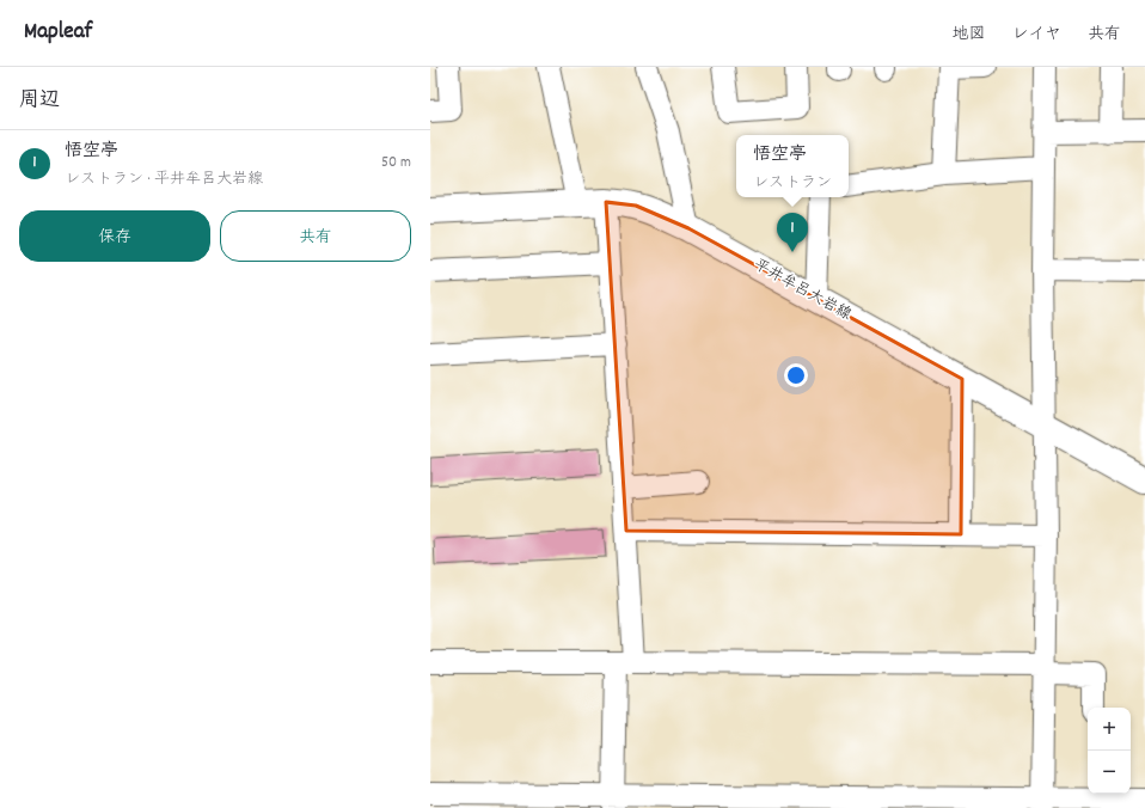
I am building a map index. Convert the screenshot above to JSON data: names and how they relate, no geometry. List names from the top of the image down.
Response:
{
  "streets": {
    "main road": ["平井牟呂大岩線"]
  },
  "page": {
    "header": "Mapleaf",
    "nav": ["地図", "レイヤ", "共有"],
    "heading": "周辺",
    "list": [
      {
        "mark": "1",
        "name": "悟空亭",
        "note": "レストラン · 平井牟呂大岩線",
        "value": "50 m"
      }
    ],
    "popup": ["悟空亭", "レストラン"],
    "buttons": ["保存", "共有"],
    "pins": "1",
    "map_buttons": ["+", "−"]
  }
}
